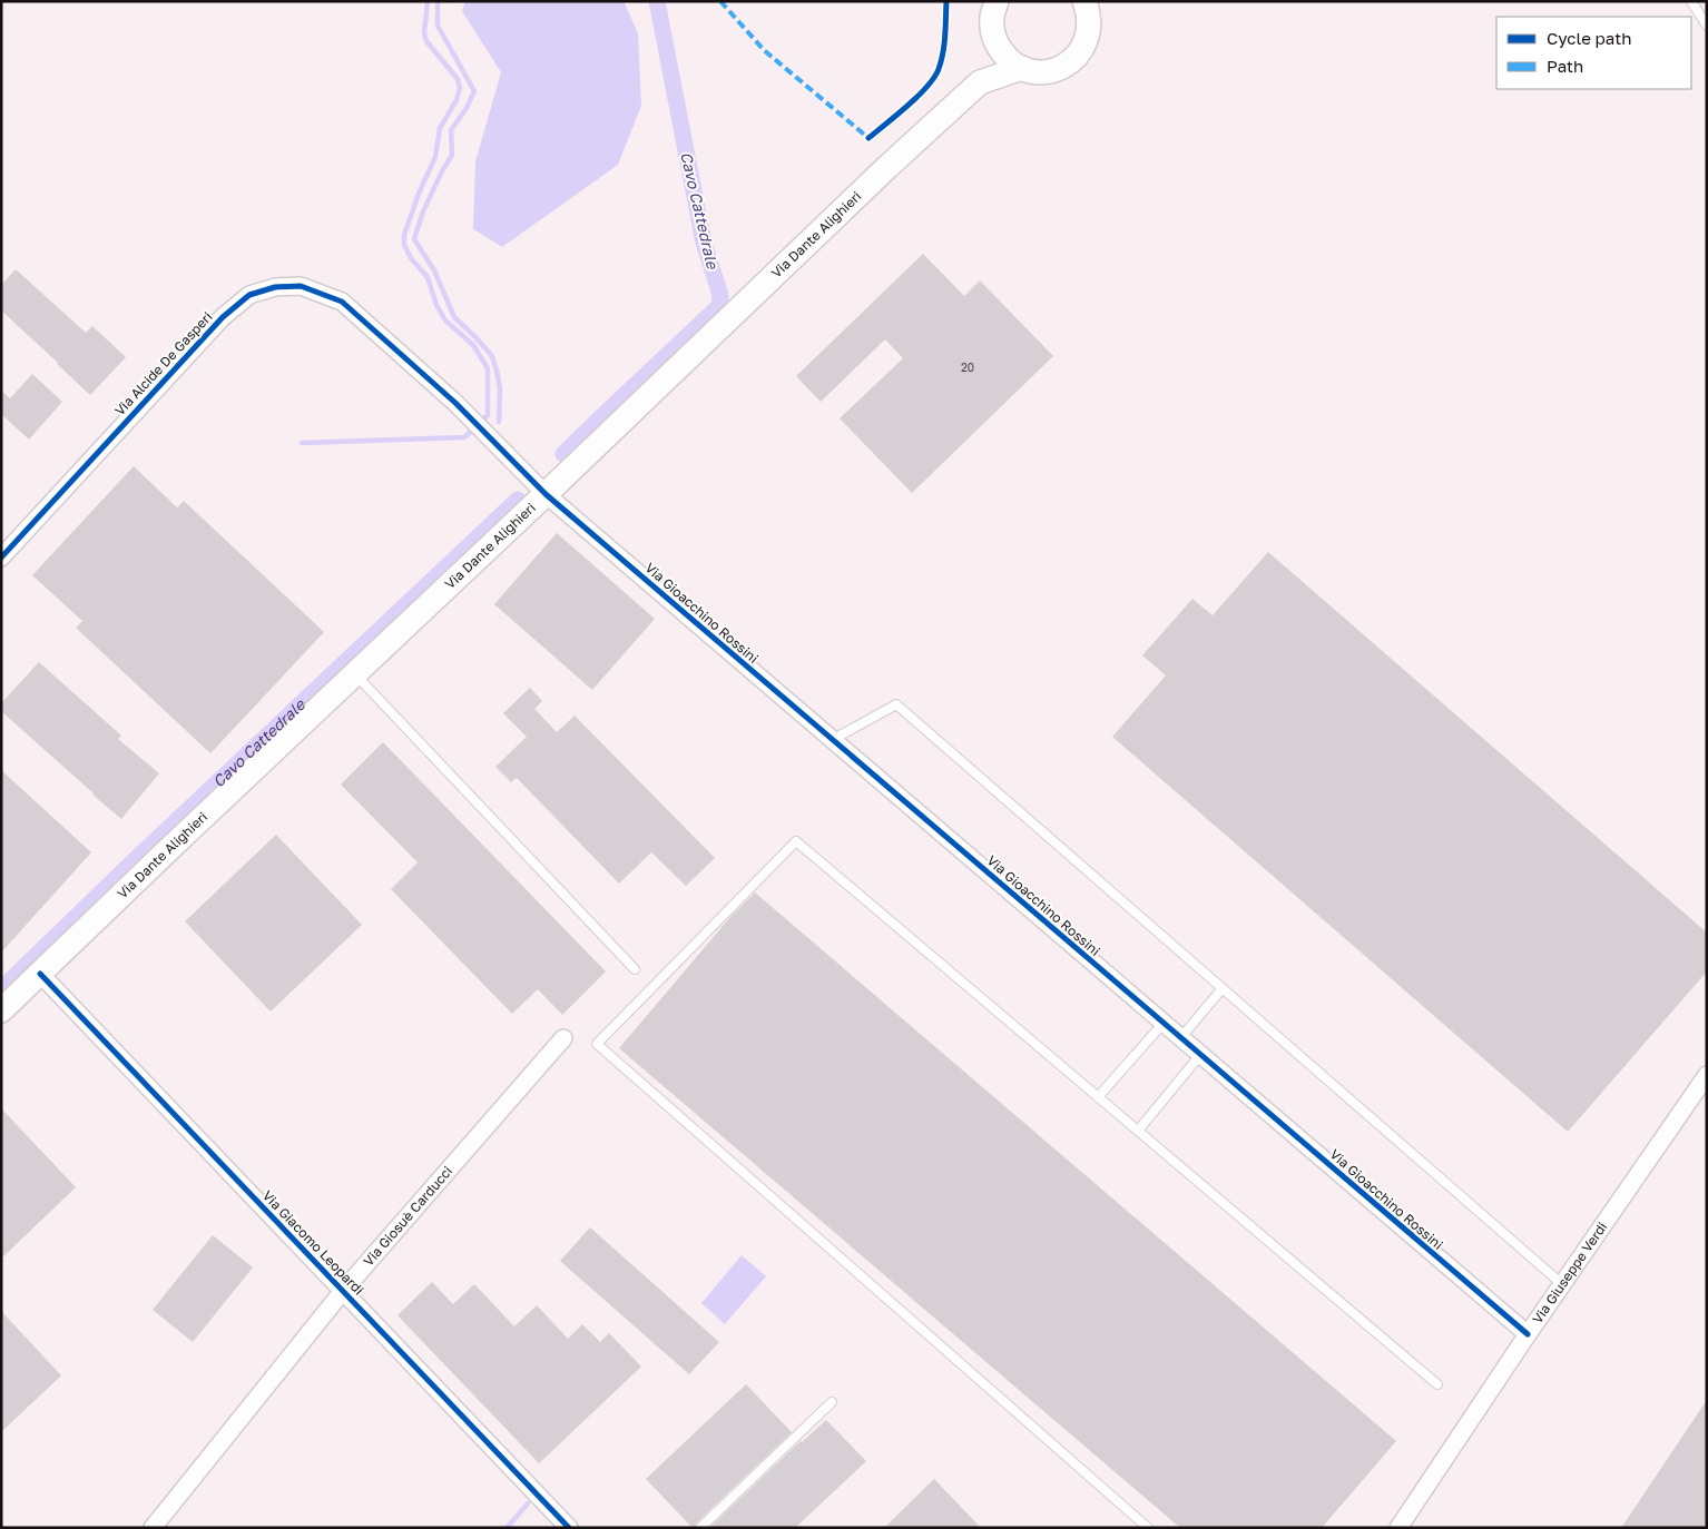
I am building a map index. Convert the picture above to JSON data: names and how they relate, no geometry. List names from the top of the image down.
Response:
{
  "streets": {
    "main road": ["Via Dante Alighieri"],
    "street": [
      "Via Alcide De Gasperi",
      "Via Gioacchino Rossini",
      "Via Giosuè Carducci",
      "Via Giacomo Leopardi",
      "Via Giuseppe Verdi"
    ]
  },
  "crossings": [
    ["Via Dante Alighieri", "Via Alcide De Gasperi"],
    ["Via Dante Alighieri", "Via Gioacchino Rossini"],
    ["Via Dante Alighieri", "Via Giacomo Leopardi"],
    ["Via Alcide De Gasperi", "Via Gioacchino Rossini"],
    ["Via Gioacchino Rossini", "Via Giuseppe Verdi"],
    ["Via Giosuè Carducci", "Via Giacomo Leopardi"]
  ],
  "water": ["Cavo Cattedrale"],
  "house_numbers": ["20"],
  "legend": ["Cycle path", "Path"]
}
